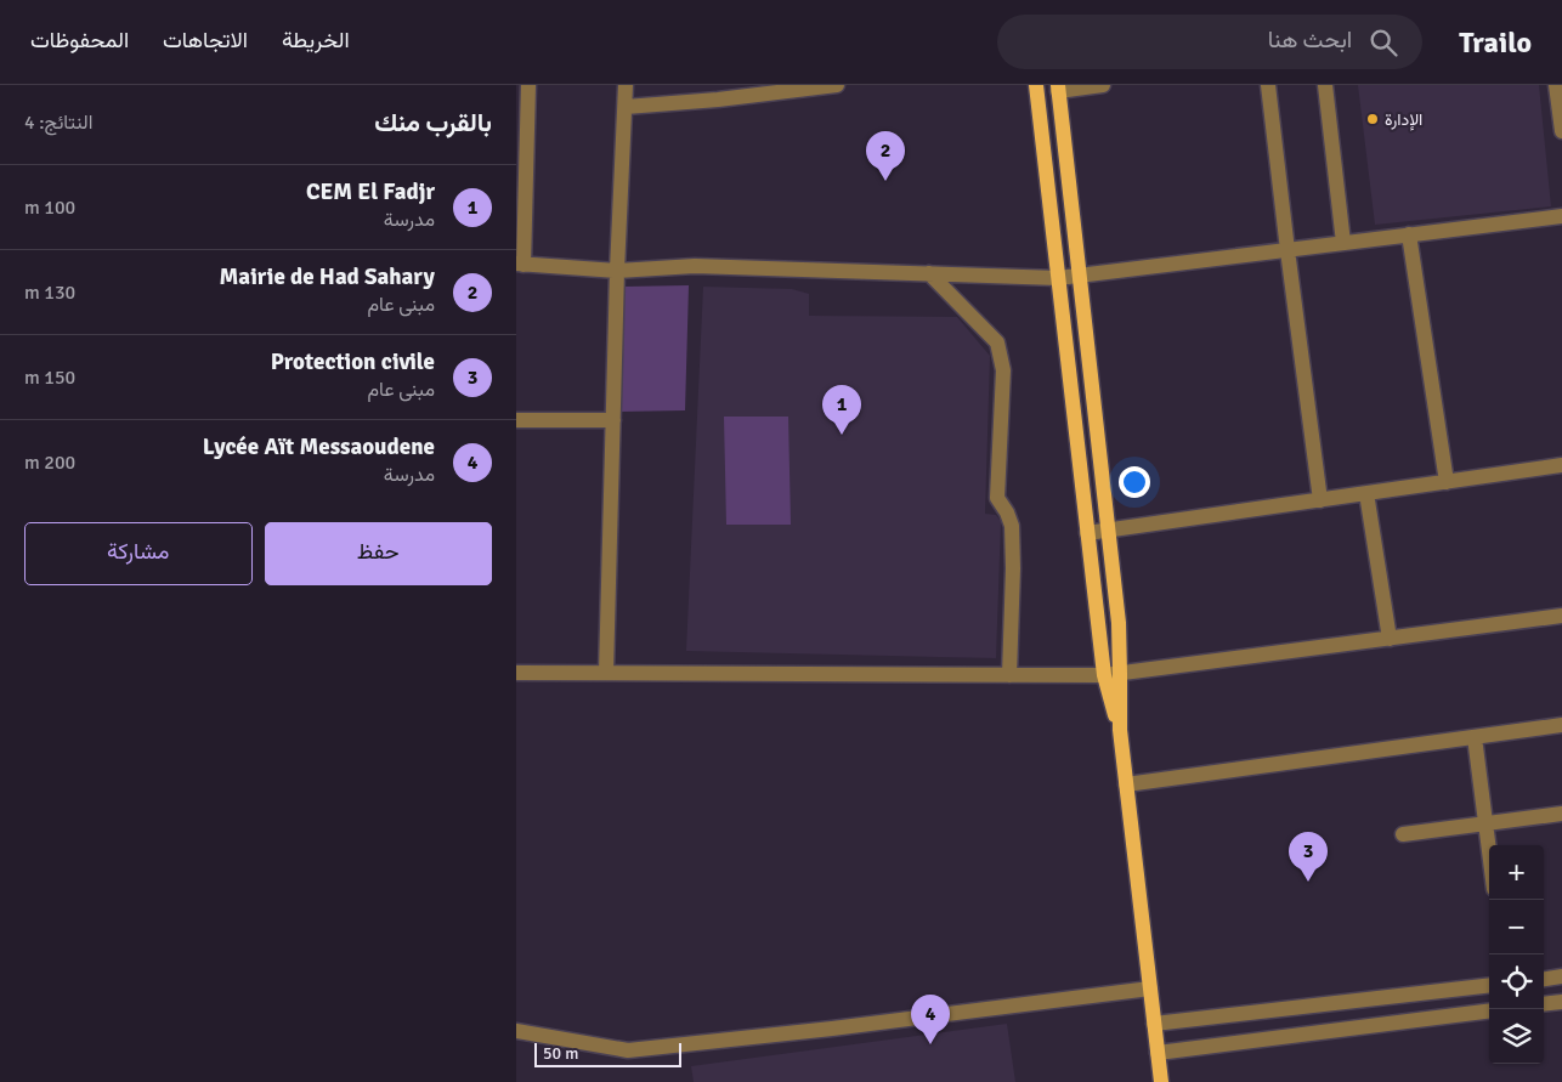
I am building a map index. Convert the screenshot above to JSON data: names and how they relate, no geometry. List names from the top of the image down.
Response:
{
  "places": ["الإدارة"],
  "scale_bar": "50 m",
  "page": {
    "header": "Trailo",
    "search": "ابحث هنا",
    "nav": ["الخريطة", "الاتجاهات", "المحفوظات"],
    "heading": ["بالقرب منك", "النتائج: 4"],
    "pins": [
      "2",
      "1",
      "3",
      "4"
    ],
    "list": [
      {
        "mark": "1",
        "name": "CEM El Fadjr",
        "note": "مدرسة",
        "value": "100 m"
      },
      {
        "mark": "2",
        "name": "Mairie de Had Sahary",
        "note": "مبنى عام",
        "value": "130 m"
      },
      {
        "mark": "3",
        "name": "Protection civile",
        "note": "مبنى عام",
        "value": "150 m"
      },
      {
        "mark": "4",
        "name": "Lycée Aït Messaoudene",
        "note": "مدرسة",
        "value": "200 m"
      }
    ],
    "buttons": ["حفظ", "مشاركة"],
    "map_buttons": ["+", "−"],
    "scale": "50 m"
  }
}
